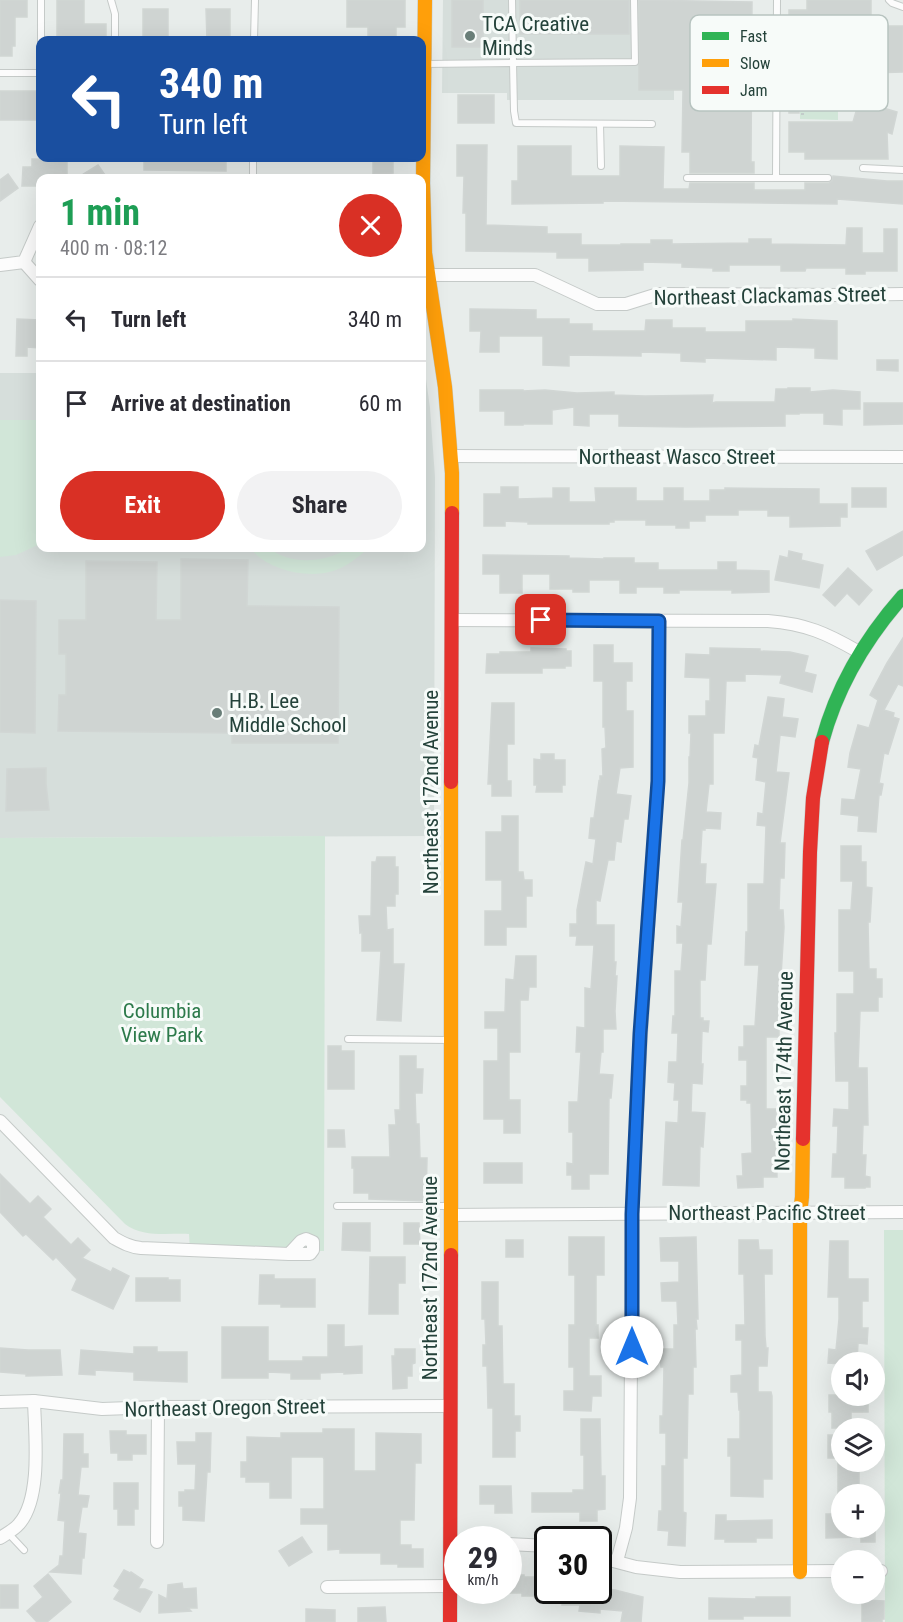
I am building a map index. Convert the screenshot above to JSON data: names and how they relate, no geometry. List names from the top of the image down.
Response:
{
  "streets": {
    "street": [
      "Northeast Clackamas Street",
      "Northeast Wasco Street",
      "Northeast 172nd Avenue",
      "Northeast 174th Avenue",
      "Northeast Pacific Street",
      "Northeast Oregon Street"
    ]
  },
  "crossings": [
    ["Northeast Clackamas Street", "Northeast 172nd Avenue"],
    ["Northeast Wasco Street", "Northeast 172nd Avenue"],
    ["Northeast 172nd Avenue", "Northeast Pacific Street"],
    ["Northeast 172nd Avenue", "Northeast Oregon Street"],
    ["Northeast 174th Avenue", "Northeast Pacific Street"]
  ],
  "parks": ["Columbia View Park"],
  "places": ["TCA Creative Minds", "H.B. Lee Middle School"],
  "legend": ["Fast", "Slow", "Jam"],
  "page": {
    "turn": ["340 m", "Turn left"],
    "heading": ["1 min", "400 m · 08:12"],
    "list": [
      {
        "name": "Turn left",
        "value": "340 m"
      },
      {
        "name": "Arrive at destination",
        "value": "60 m"
      }
    ],
    "buttons": ["Exit", "Share"],
    "map_buttons": ["+", "−"],
    "speed": "29 km/h",
    "limit": "30"
  }
}
